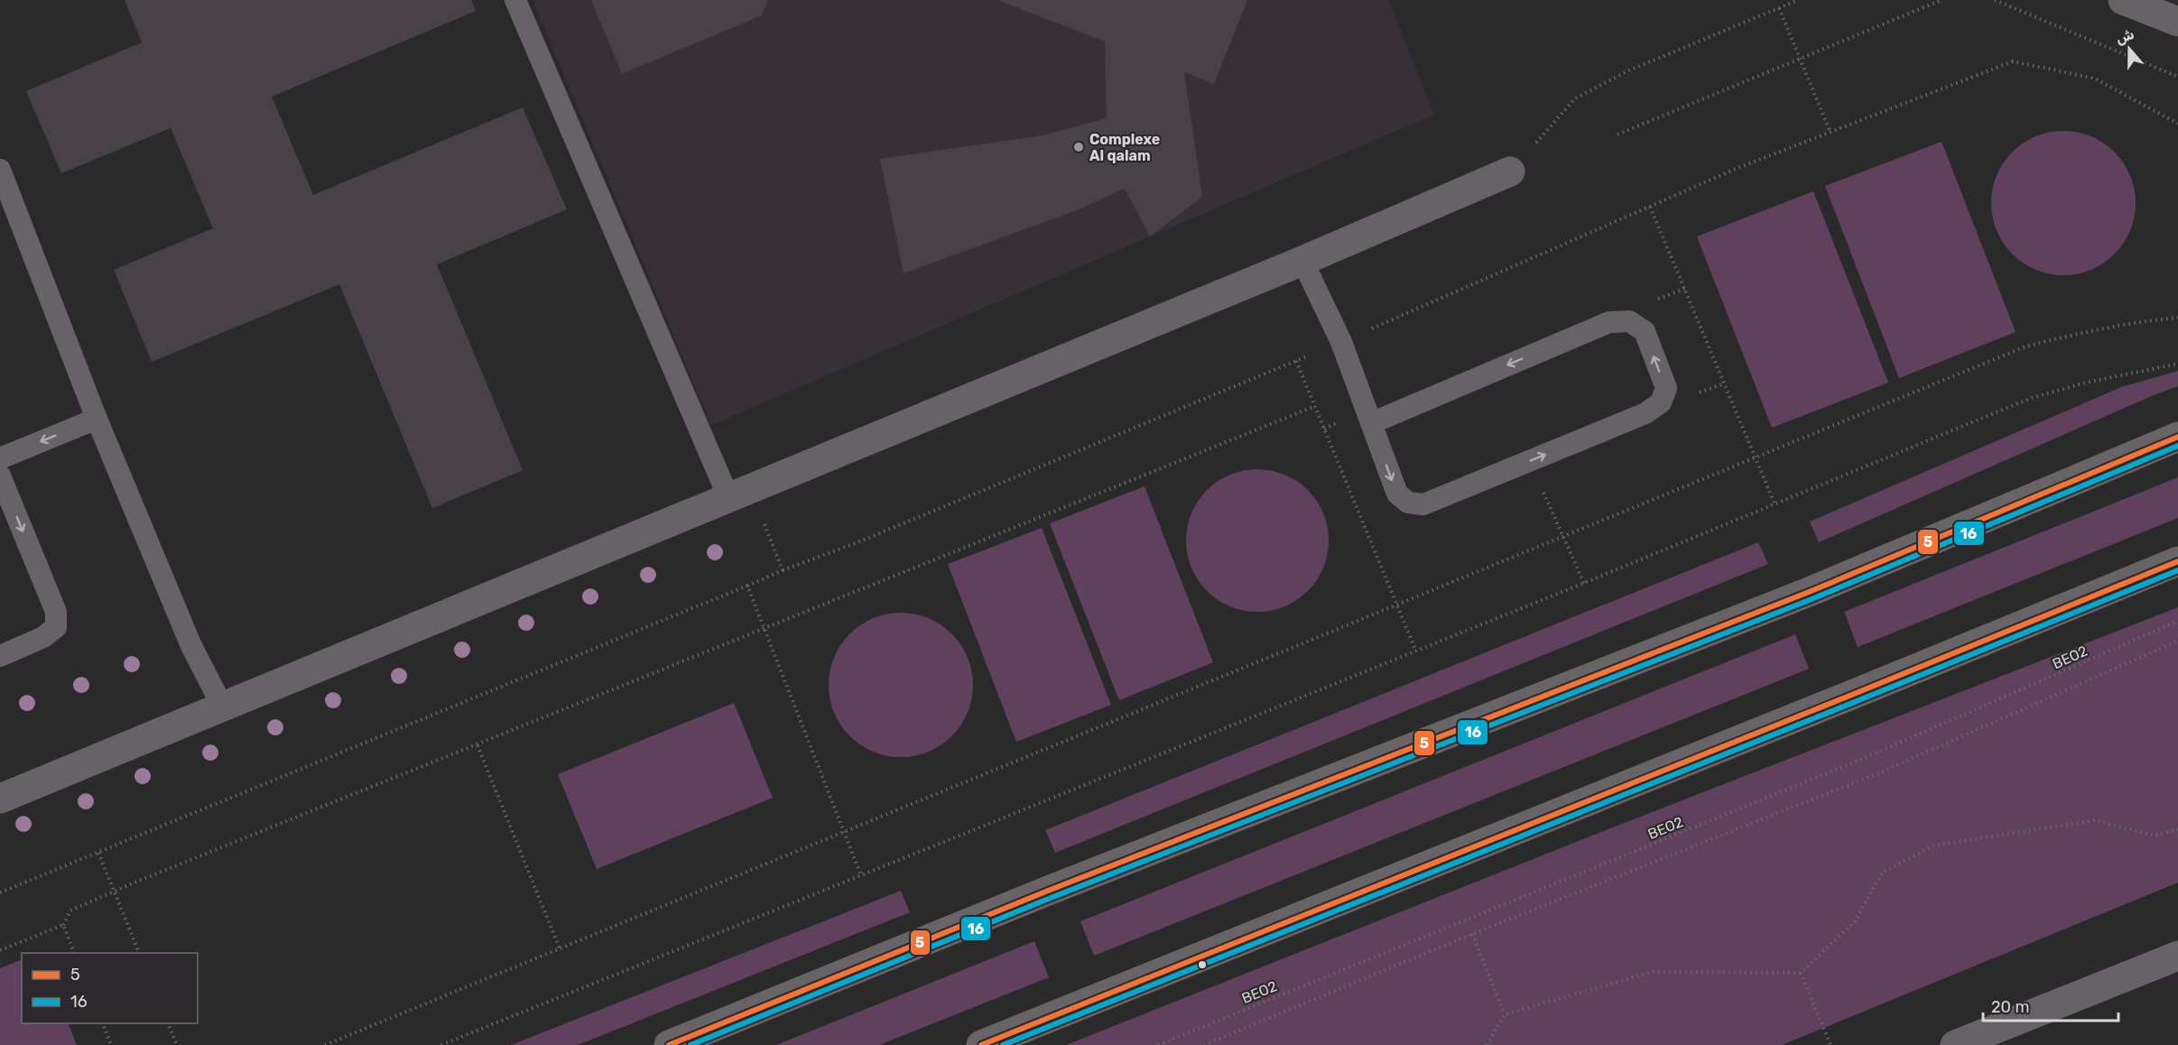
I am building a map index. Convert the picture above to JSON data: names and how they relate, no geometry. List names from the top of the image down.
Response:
{
  "streets": {
    "path": ["BEO2"]
  },
  "places": ["Complexe Al qalam"],
  "lines": ["transit line 5", "transit line 16"],
  "legend": ["5", "16"],
  "scale_bar": "20 m",
  "north": "top"
}
